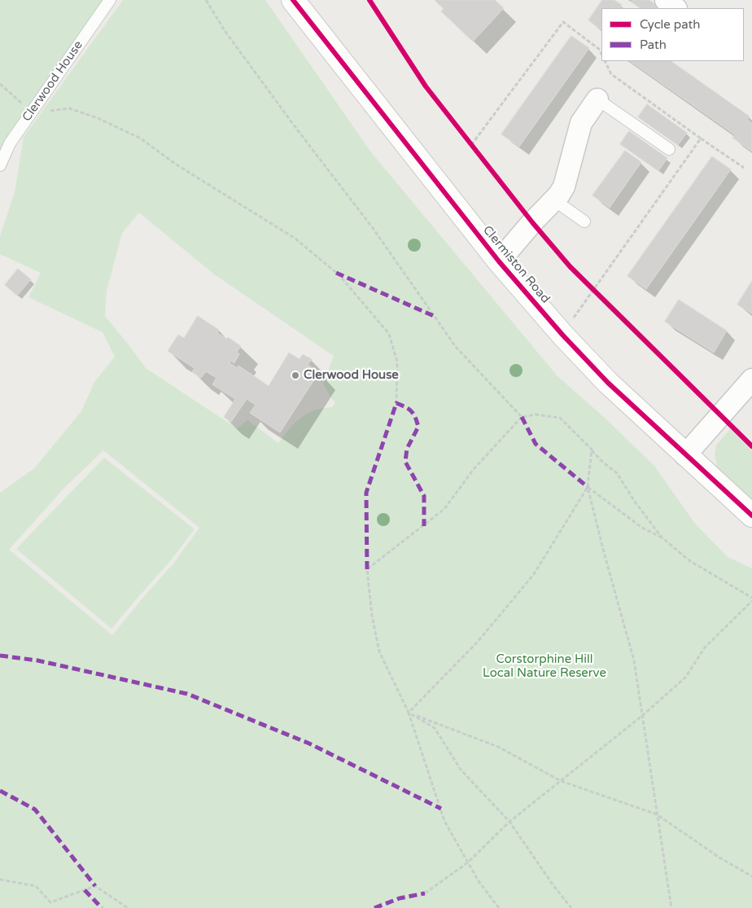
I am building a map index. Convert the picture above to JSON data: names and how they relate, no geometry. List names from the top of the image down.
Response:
{
  "streets": {
    "street": ["Clermiston Road"],
    "lane": ["Clerwood House"]
  },
  "parks": ["Corstorphine Hill Local Nature Reserve"],
  "places": ["Clerwood House"],
  "legend": ["Cycle path", "Path"]
}
